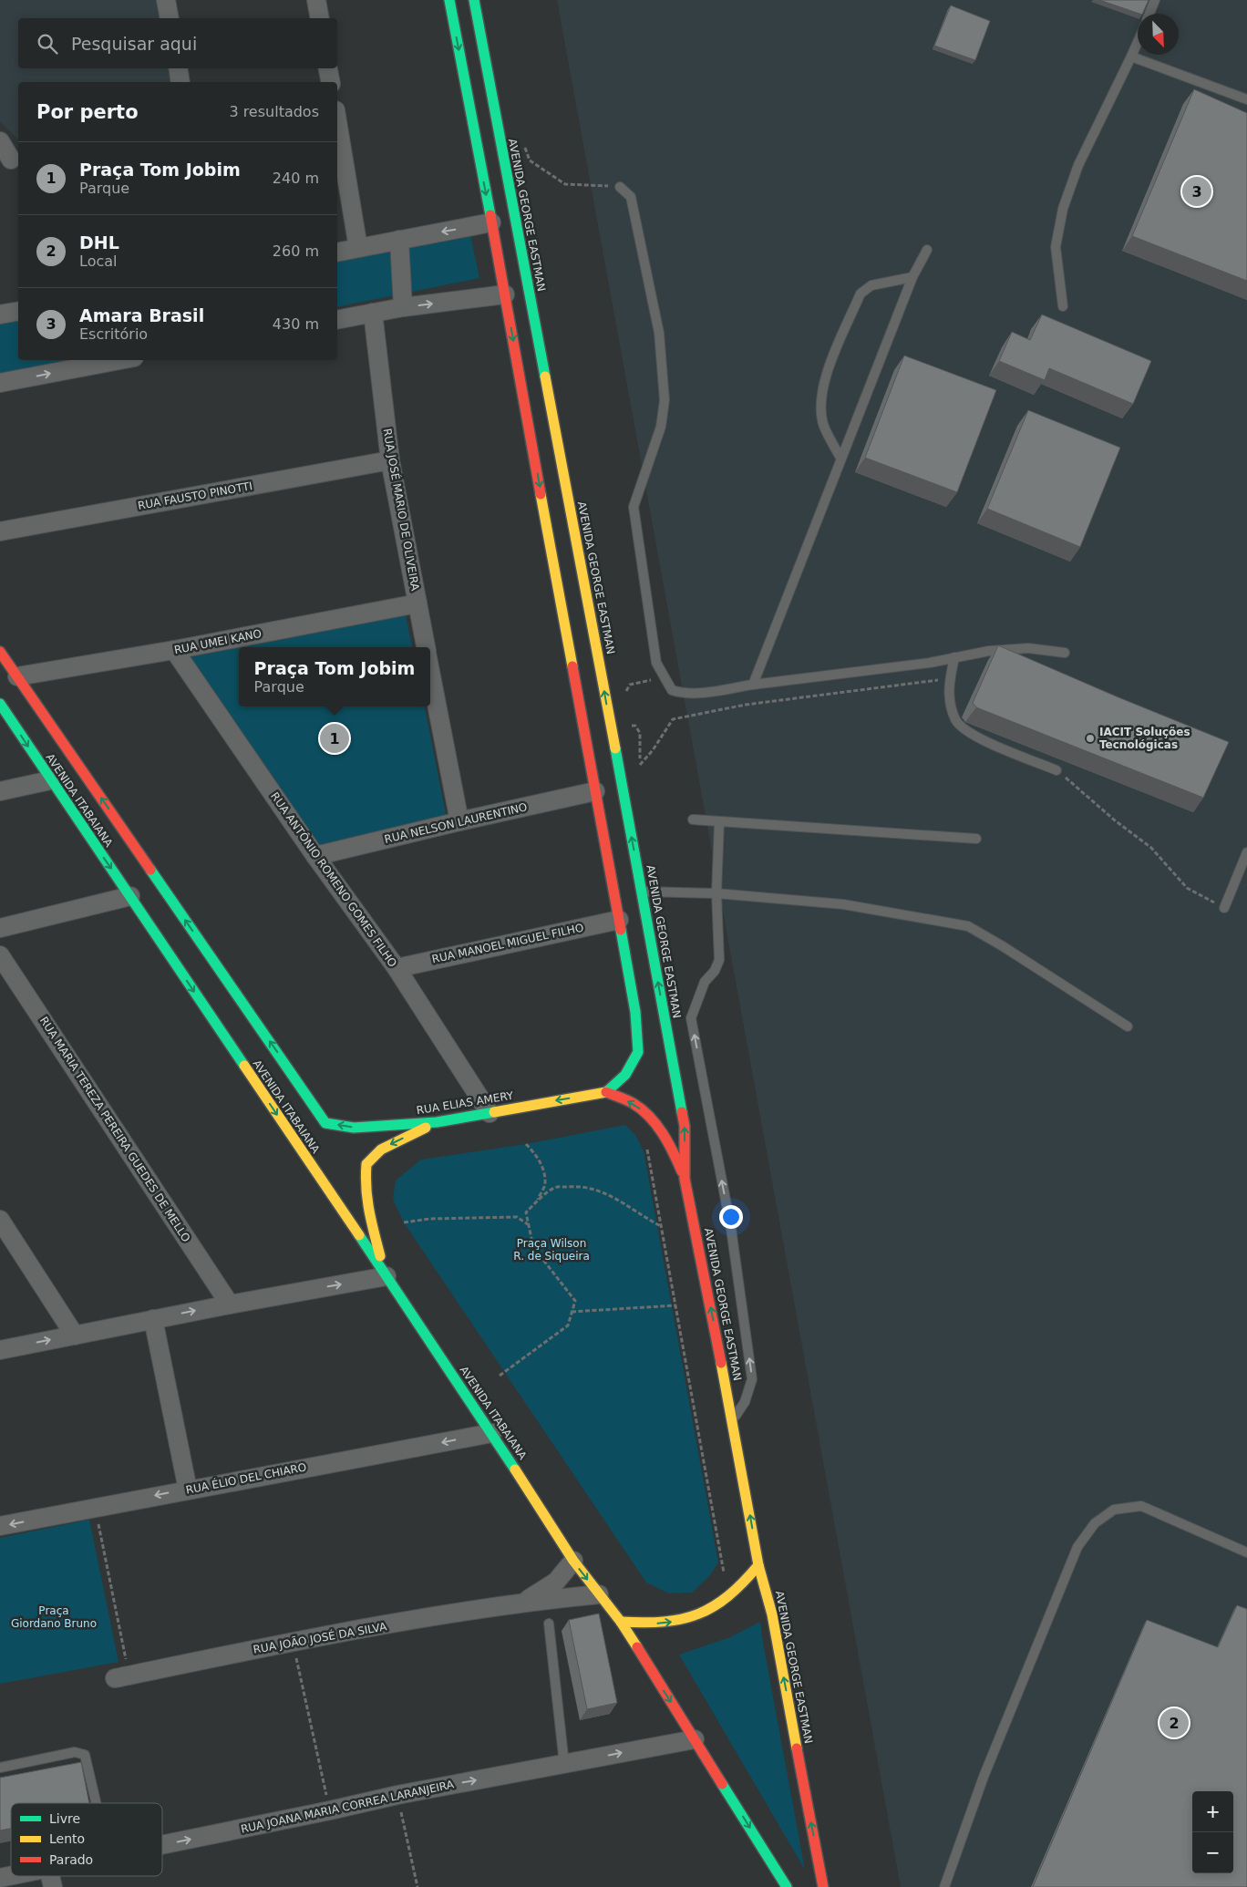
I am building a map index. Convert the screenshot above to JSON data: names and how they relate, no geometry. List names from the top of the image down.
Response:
{
  "streets": {
    "main road": ["AVENIDA GEORGE EASTMAN", "AVENIDA ITABAIANA", "RUA ELIAS AMERY"],
    "street": [
      "RUA FAUSTO PINOTTI",
      "RUA JOSÉ MARIO DE OLIVEIRA",
      "RUA UMEI KANO",
      "RUA NELSON LAURENTINO",
      "RUA ANTÔNIO ROMENO GOMES FILHO",
      "RUA MANOEL MIGUEL FILHO",
      "RUA MARIA TEREZA PEREIRA GUEDES DE MELLO",
      "RUA ÉLIO DEL CHIARO",
      "RUA JOÃO JOSÉ DA SILVA",
      "RUA JOANA MARIA CORREA LARANJEIRA"
    ]
  },
  "crossings": [
    ["RUA FAUSTO PINOTTI", "RUA JOSÉ MARIO DE OLIVEIRA"],
    ["RUA JOSÉ MARIO DE OLIVEIRA", "RUA UMEI KANO"],
    ["RUA JOSÉ MARIO DE OLIVEIRA", "RUA NELSON LAURENTINO"],
    ["RUA UMEI KANO", "AVENIDA ITABAIANA"],
    ["RUA UMEI KANO", "RUA ANTÔNIO ROMENO GOMES FILHO"],
    ["AVENIDA ITABAIANA", "RUA ELIAS AMERY"],
    ["AVENIDA ITABAIANA", "RUA ÉLIO DEL CHIARO"],
    ["AVENIDA ITABAIANA", "RUA JOÃO JOSÉ DA SILVA"],
    ["RUA NELSON LAURENTINO", "RUA ANTÔNIO ROMENO GOMES FILHO"],
    ["RUA ANTÔNIO ROMENO GOMES FILHO", "RUA MANOEL MIGUEL FILHO"],
    ["RUA ANTÔNIO ROMENO GOMES FILHO", "RUA ELIAS AMERY"]
  ],
  "one_way": ["RUA ELIAS AMERY", "RUA ÉLIO DEL CHIARO", "RUA JOANA MARIA CORREA LARANJEIRA"],
  "parks": ["Praça Wilson R. de Siqueira", "Praça Giordano Bruno"],
  "places": ["IACIT Soluções Tecnológicas"],
  "legend": ["Livre", "Lento", "Parado"],
  "north": "bottom right",
  "page": {
    "search": "Pesquisar aqui",
    "heading": ["Por perto", "3 resultados"],
    "list": [
      {
        "mark": "1",
        "name": "Praça Tom Jobim",
        "note": "Parque",
        "value": "240 m"
      },
      {
        "mark": "2",
        "name": "DHL",
        "note": "Local",
        "value": "260 m"
      },
      {
        "mark": "3",
        "name": "Amara Brasil",
        "note": "Escritório",
        "value": "430 m"
      }
    ],
    "pins": ["3", "1", "2"],
    "popup": ["Praça Tom Jobim", "Parque"],
    "map_buttons": ["+", "−"]
  }
}
